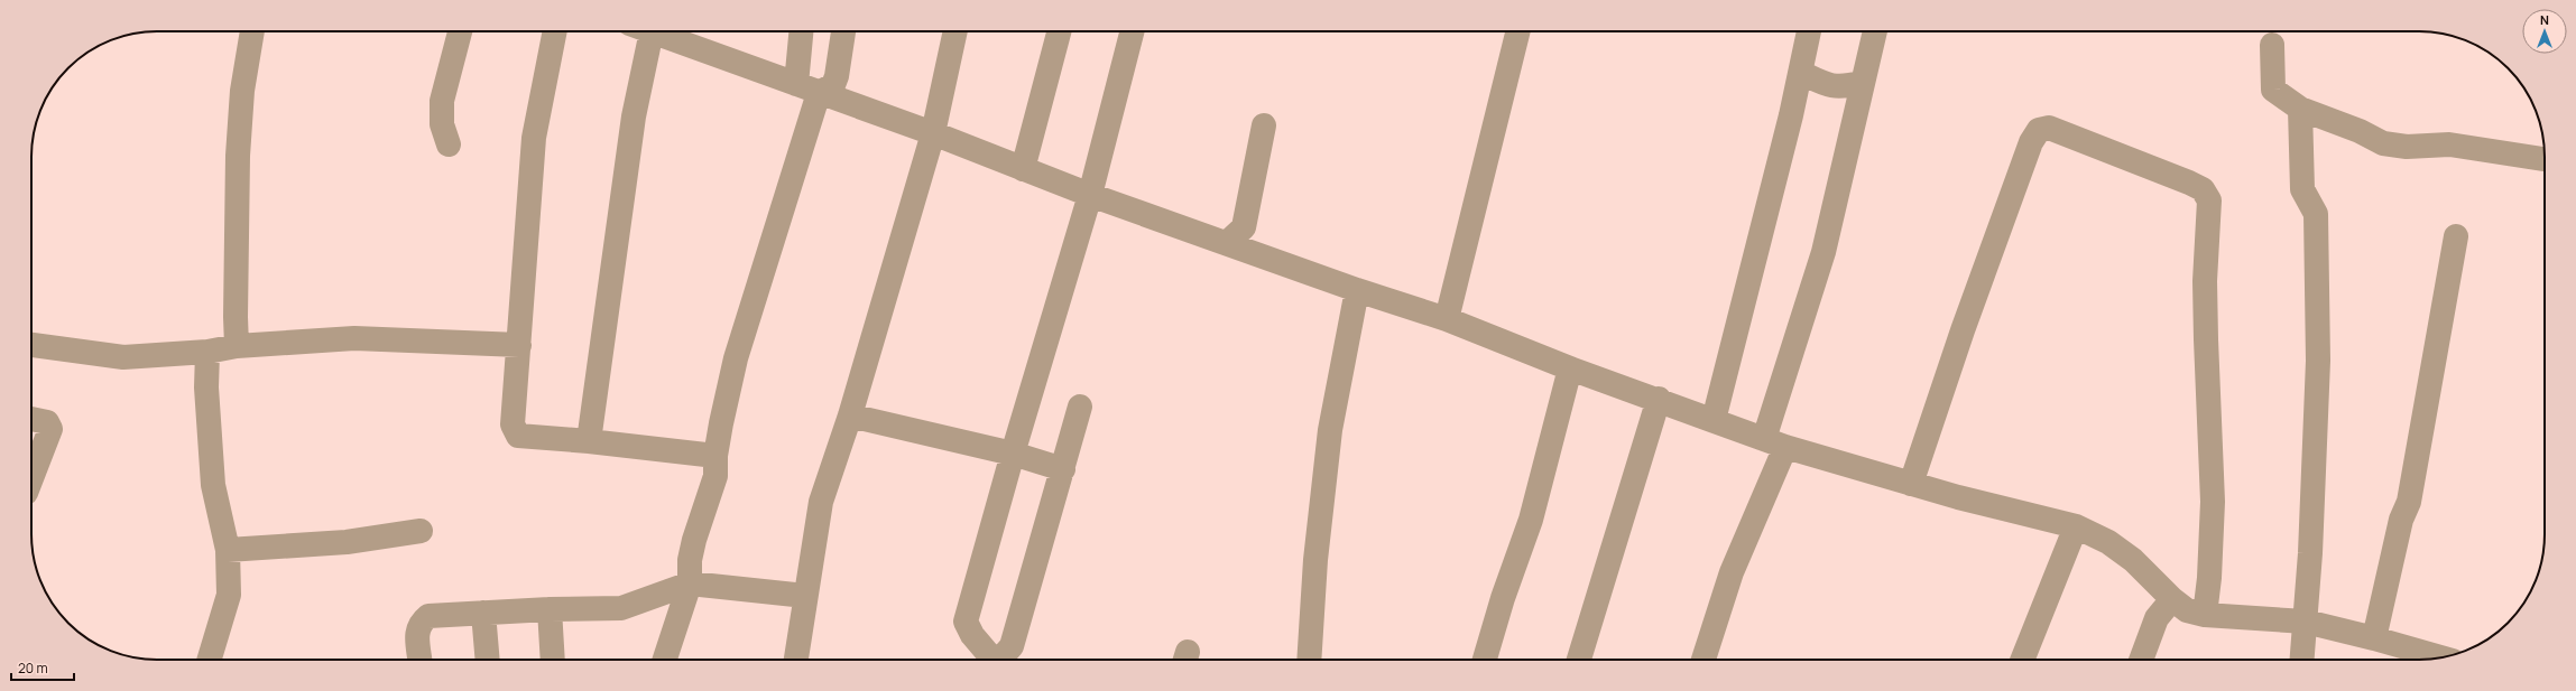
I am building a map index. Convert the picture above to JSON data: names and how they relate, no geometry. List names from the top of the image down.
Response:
{
  "scale_bar": "20 m",
  "north": "top"
}
